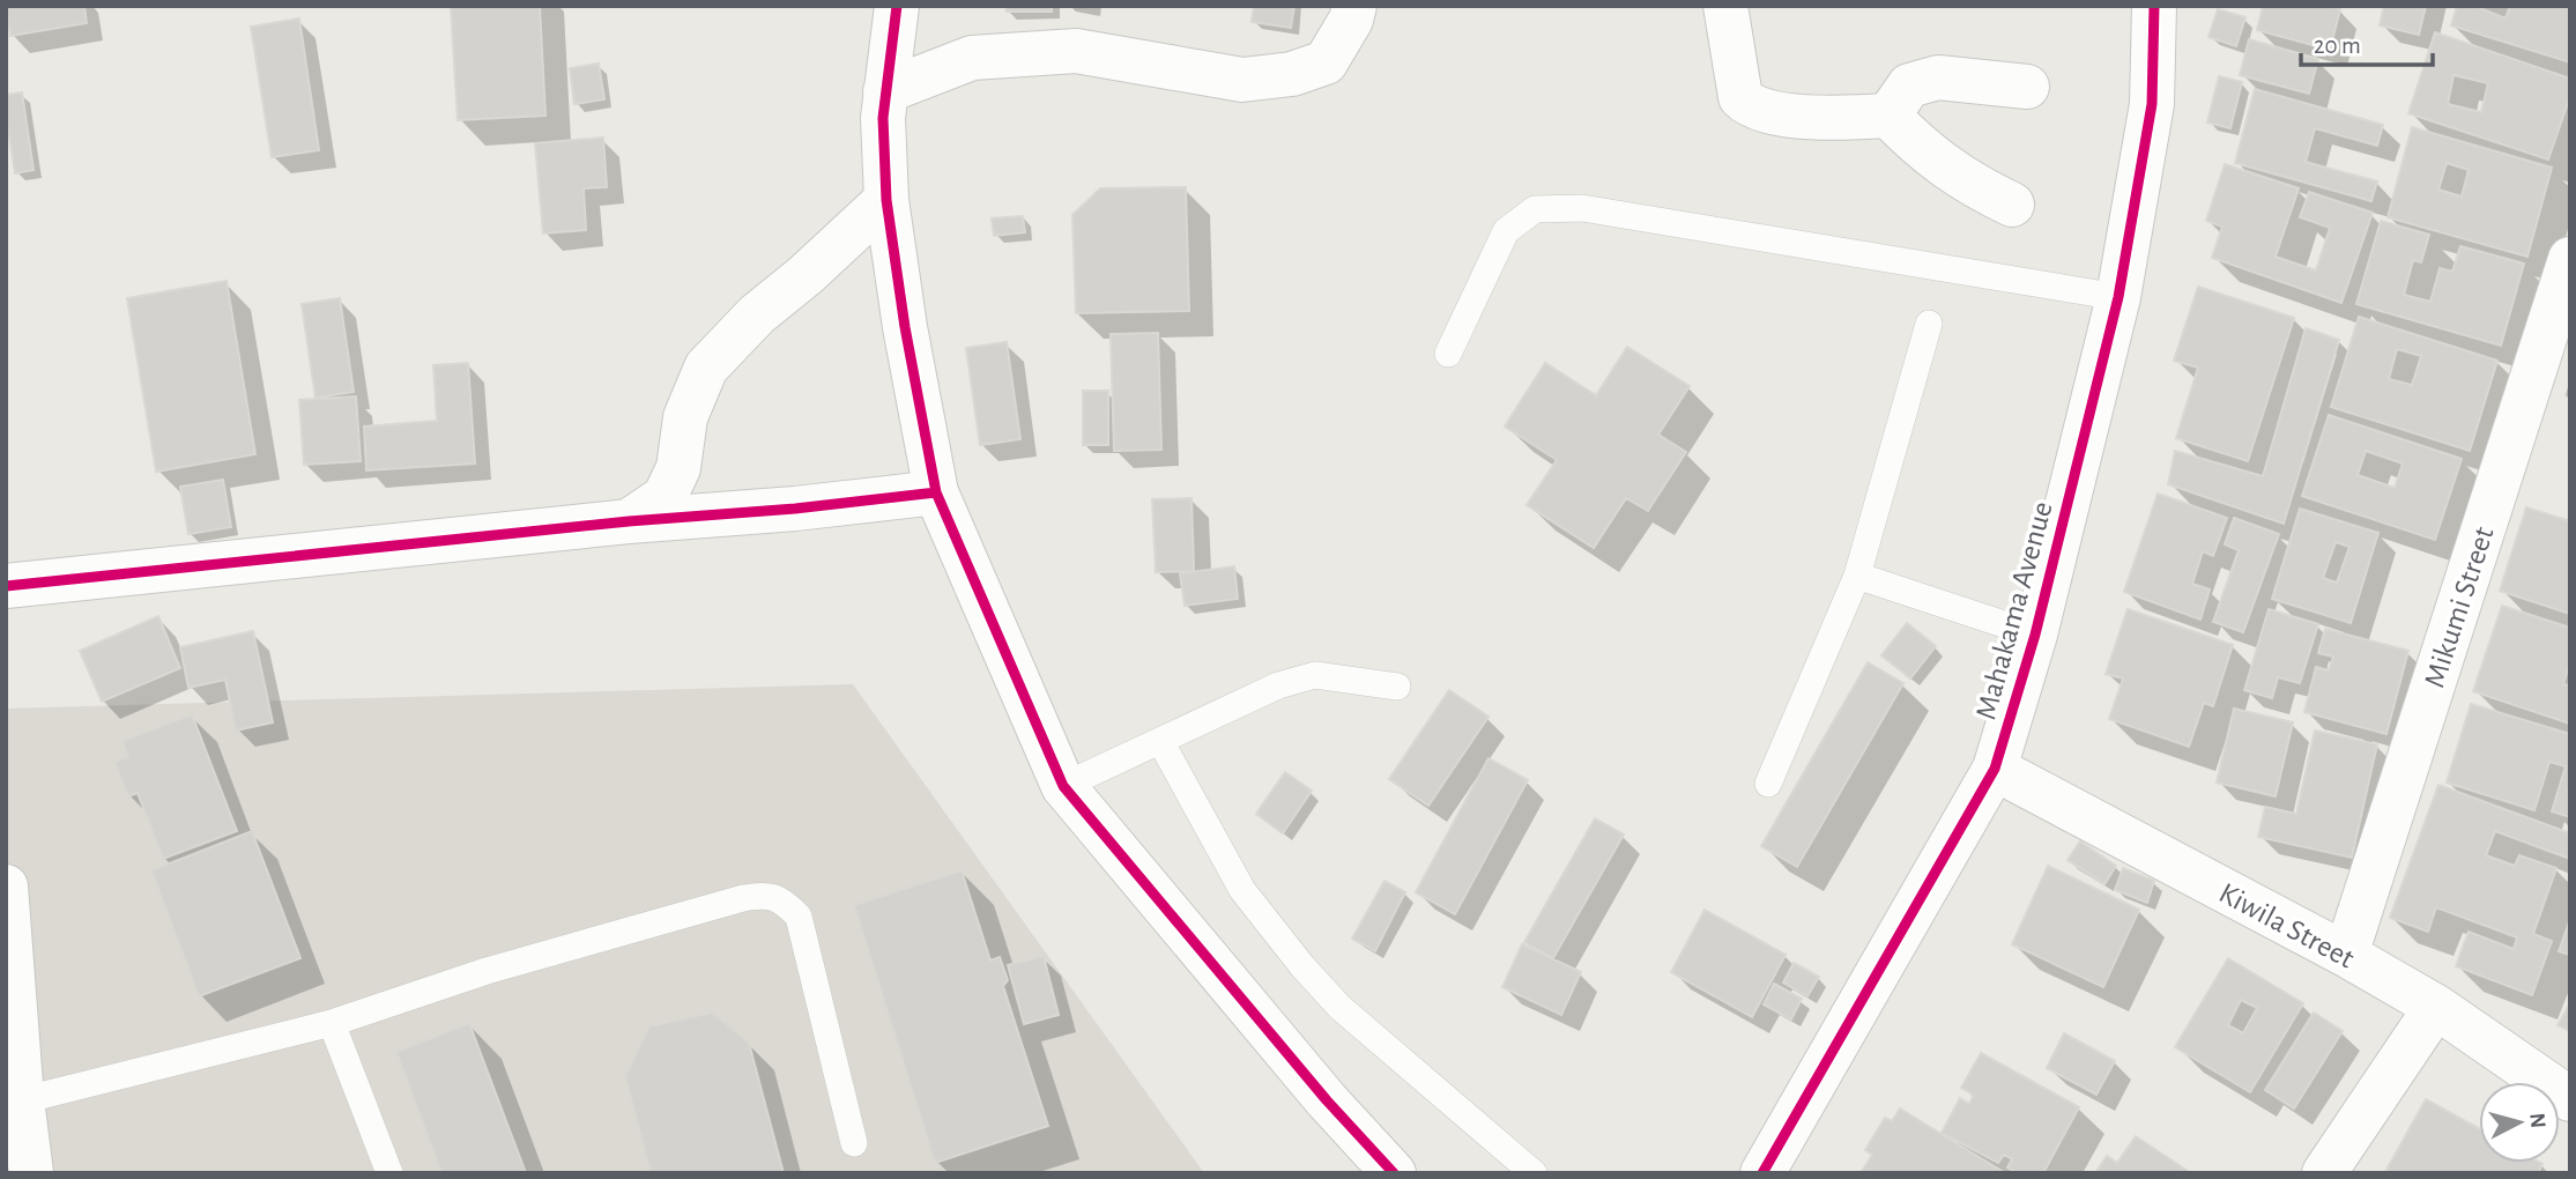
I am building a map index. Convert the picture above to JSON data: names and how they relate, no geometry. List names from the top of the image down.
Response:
{
  "streets": {
    "street": ["Mikumi Street", "Mahakama Avenue", "Kiwila Street"]
  },
  "crossings": [
    ["Mikumi Street", "Kiwila Street"],
    ["Mahakama Avenue", "Kiwila Street"]
  ],
  "scale_bar": "20 m",
  "north": "right"
}
